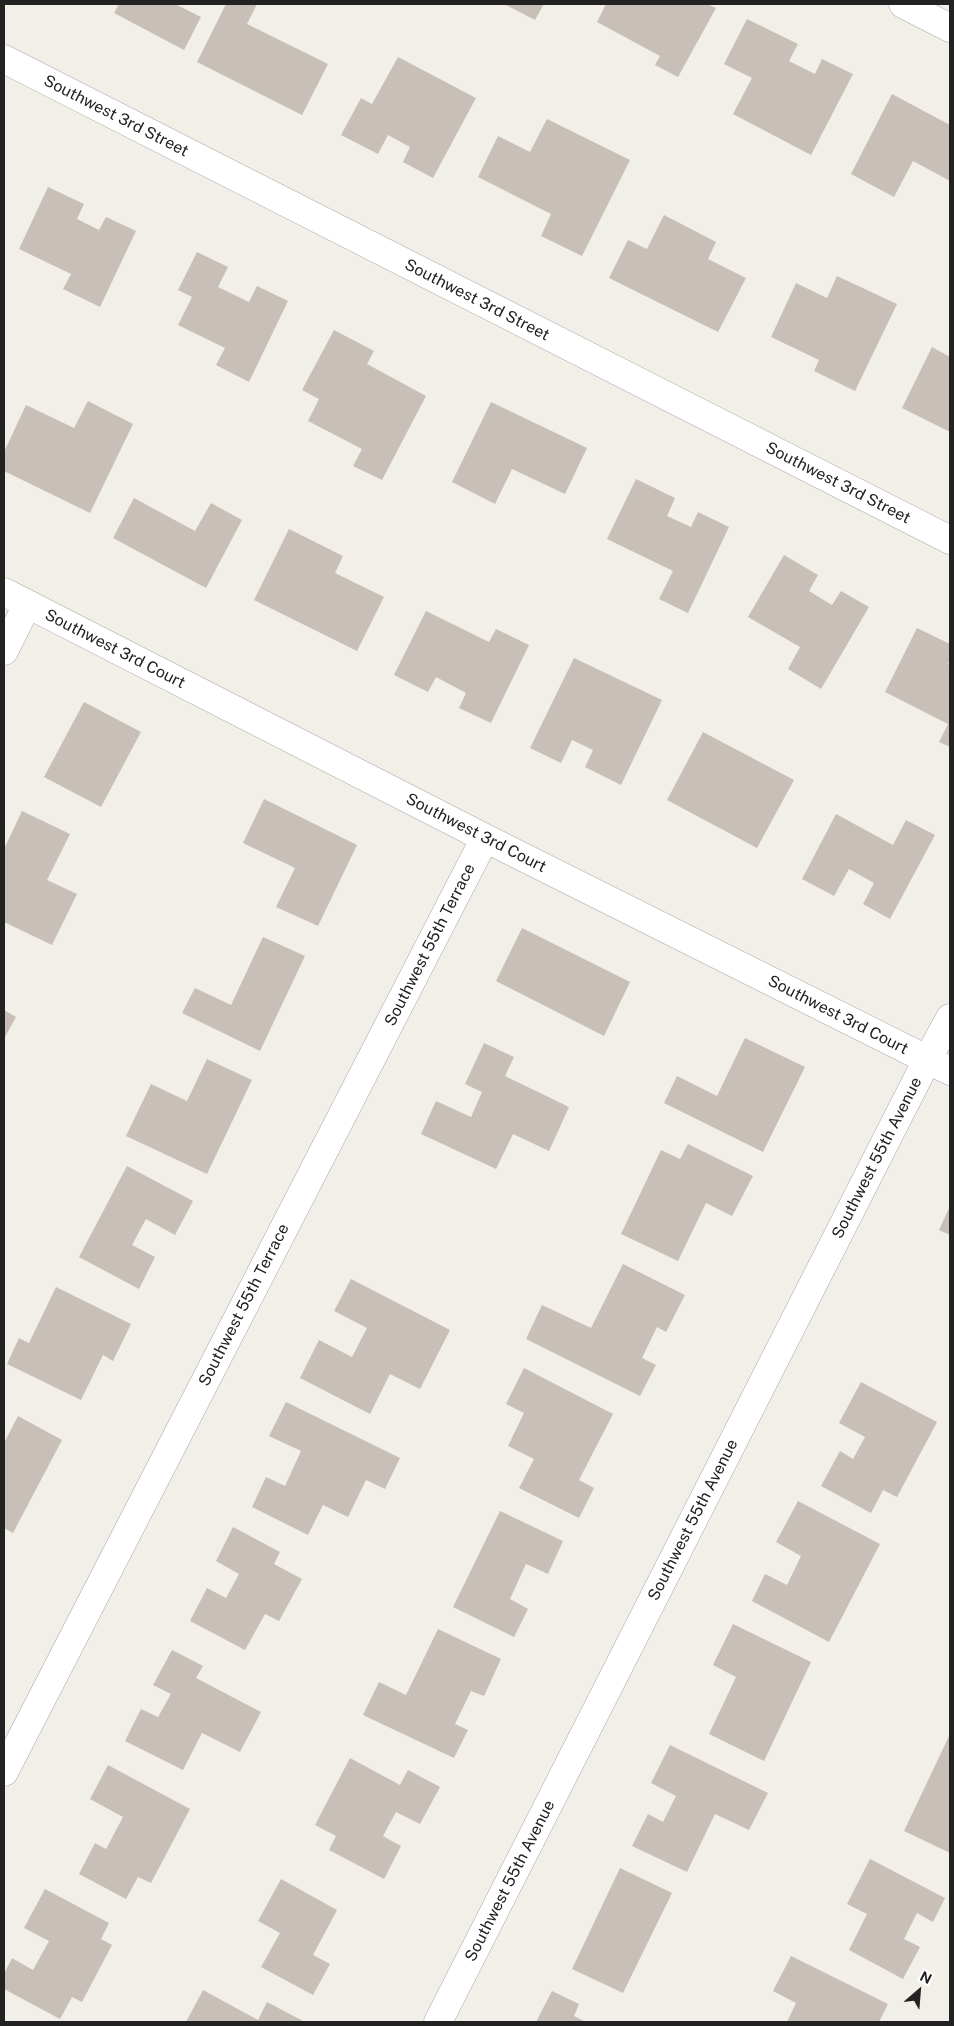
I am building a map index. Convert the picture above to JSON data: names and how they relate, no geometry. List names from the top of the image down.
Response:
{
  "streets": {
    "street": [
      "Southwest 3rd Street",
      "Southwest 3rd Court",
      "Southwest 55th Terrace",
      "Southwest 55th Avenue"
    ]
  },
  "crossings": [
    ["Southwest 3rd Court", "Southwest 55th Terrace"],
    ["Southwest 3rd Court", "Southwest 55th Avenue"]
  ],
  "north": "top right"
}
